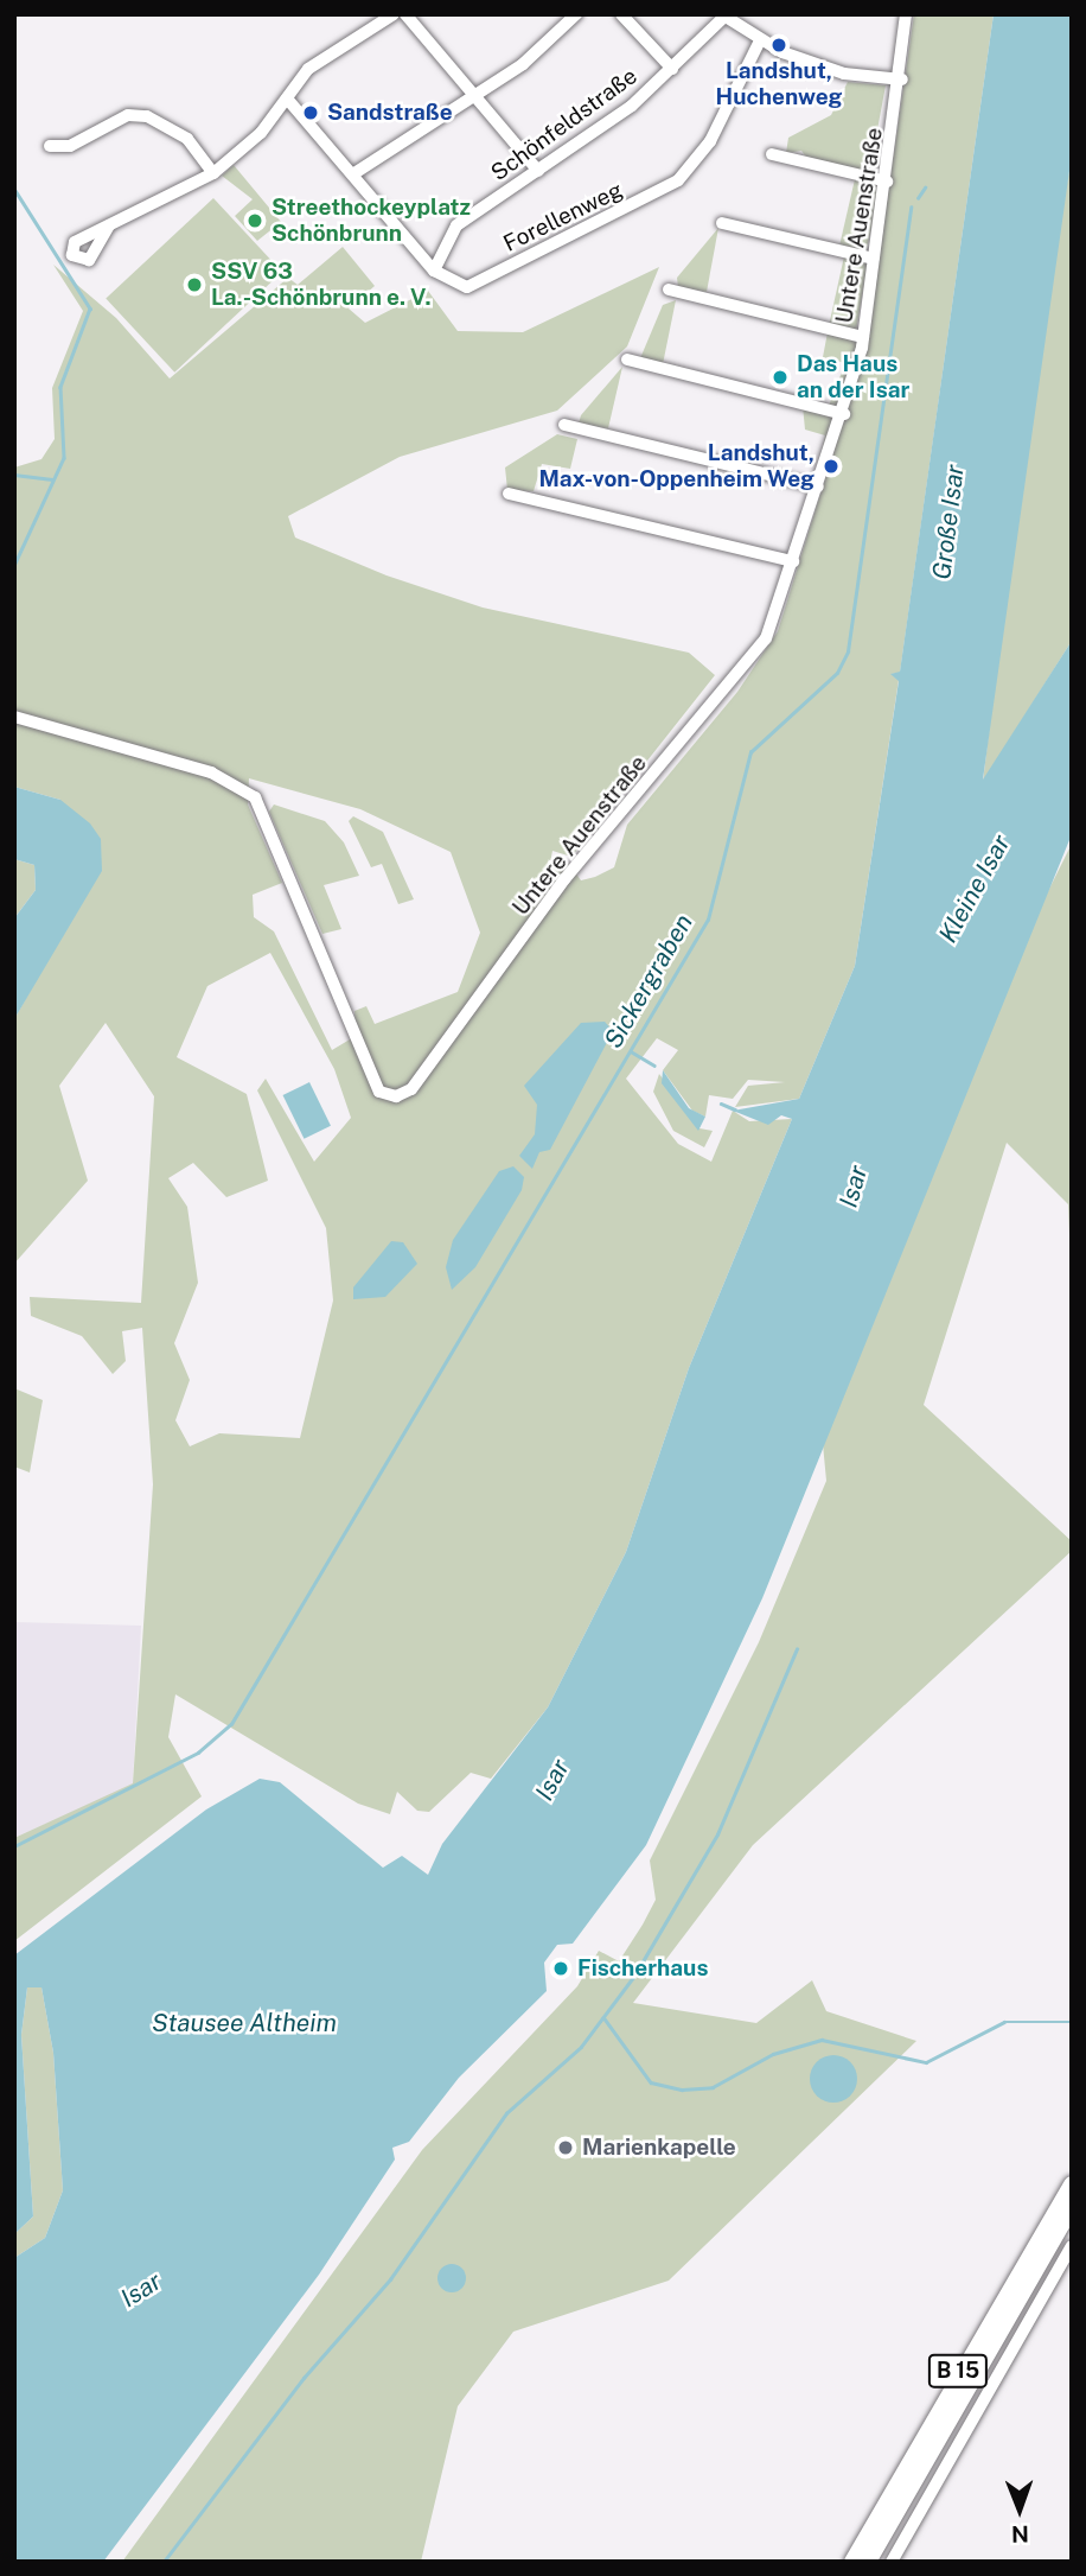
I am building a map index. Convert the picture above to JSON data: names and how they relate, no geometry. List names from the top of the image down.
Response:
{
  "streets": {
    "highway": ["B 15"],
    "street": ["Schönfeldstraße", "Forellenweg", "Untere Auenstraße"]
  },
  "crossings": [
    ["Schönfeldstraße", "Forellenweg"]
  ],
  "water": [
    "Große Isar",
    "Kleine Isar",
    "Sickergraben",
    "Isar",
    "Stausee Altheim"
  ],
  "places": [
    "Landshut, Huchenweg",
    "Sandstraße",
    "Streethockeyplatz Schönbrunn",
    "SSV 63 La.-Schönbrunn e. V.",
    "Das Haus an der Isar",
    "Landshut, Max-von-Oppenheim Weg",
    "Fischerhaus",
    "Marienkapelle"
  ],
  "north": "bottom"
}
